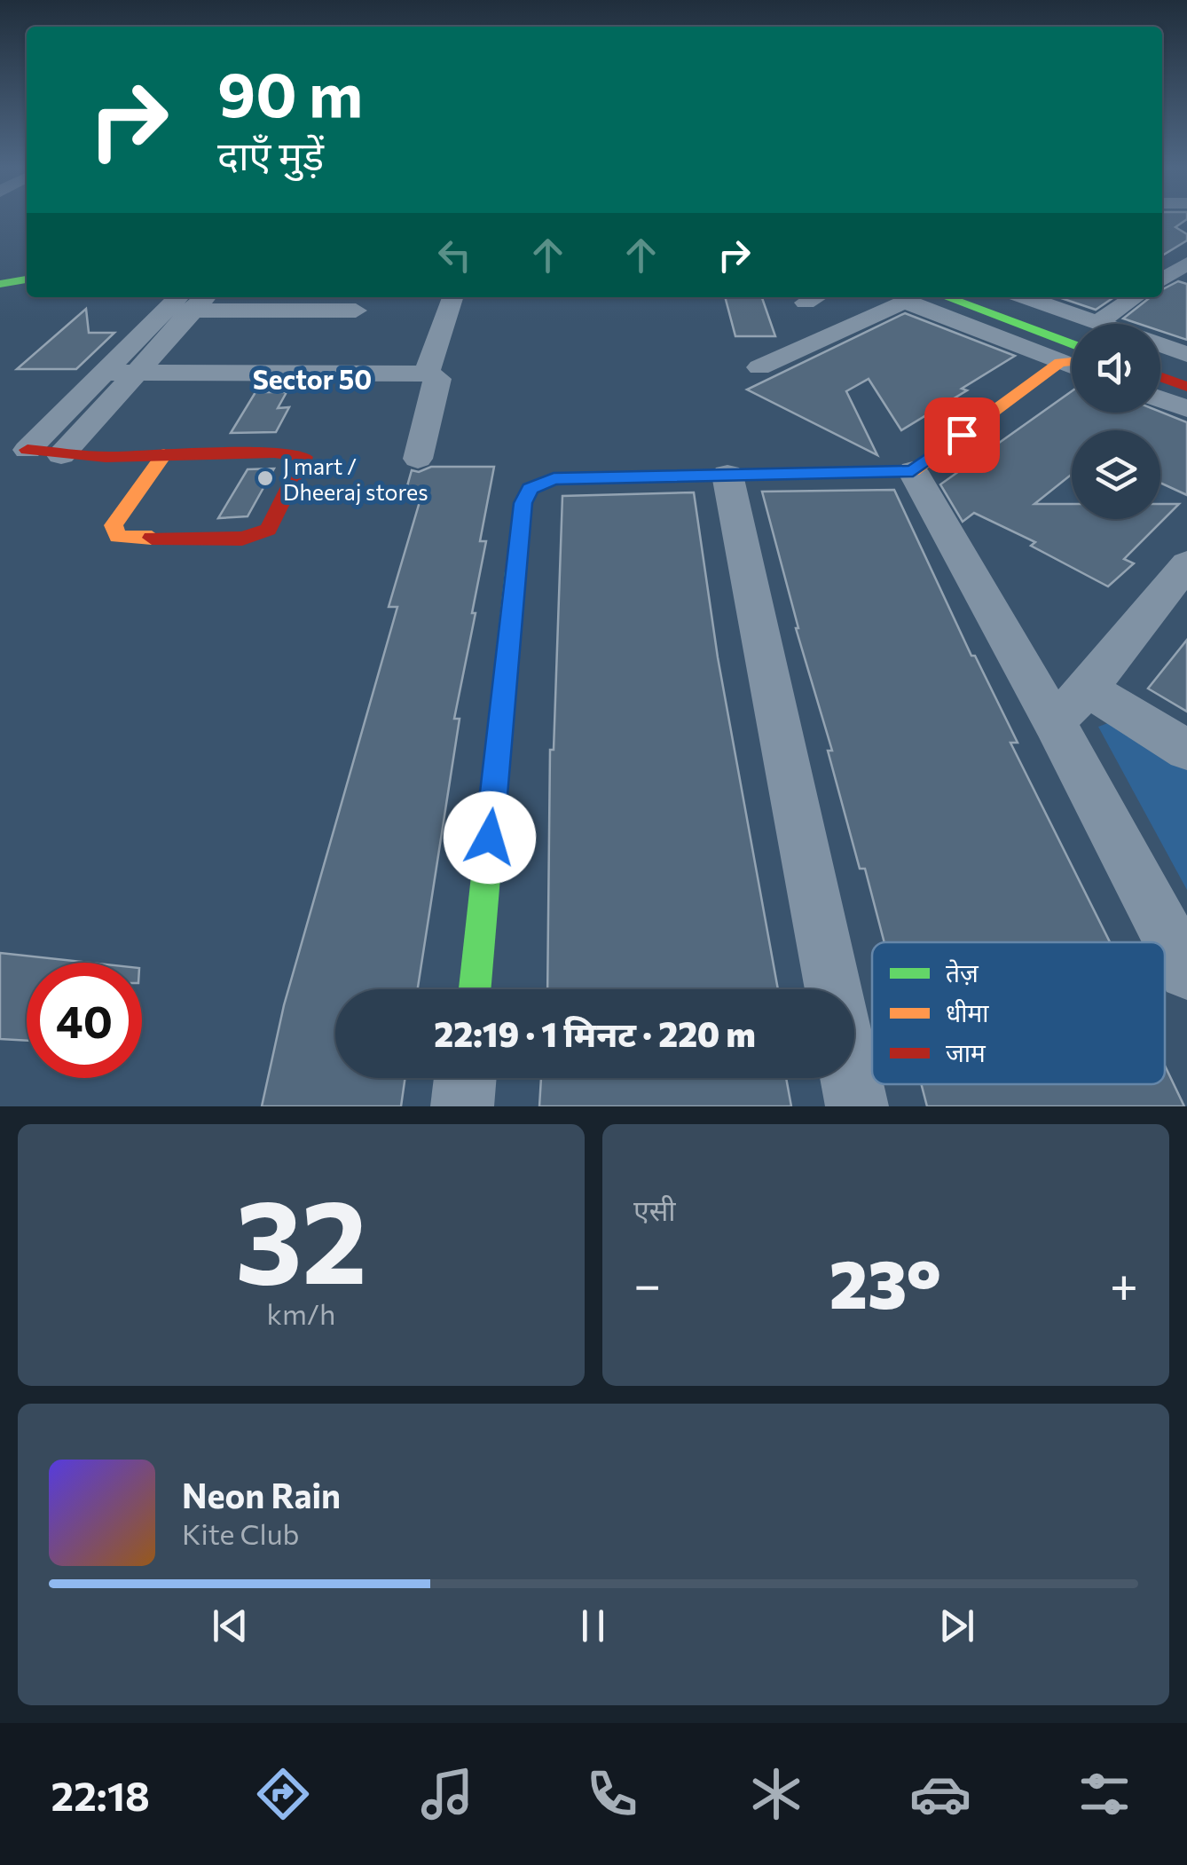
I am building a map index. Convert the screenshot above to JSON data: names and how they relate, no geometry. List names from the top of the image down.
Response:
{
  "districts": ["Sector 50"],
  "places": ["J mart / Dheeraj stores"],
  "legend": ["तेज़", "धीमा", "जाम"],
  "page": {
    "turn": ["90 m", "दाएँ मुड़ें"],
    "limit": "40",
    "trip": "22:19 · 1 मिनट · 220 m",
    "tile": [
      ["32", "km/h"],
      "एसी"
    ],
    "heat": ["−", "23°", "+"],
    "song": ["Neon Rain", "Kite Club"],
    "tabs": "22:18"
  }
}
